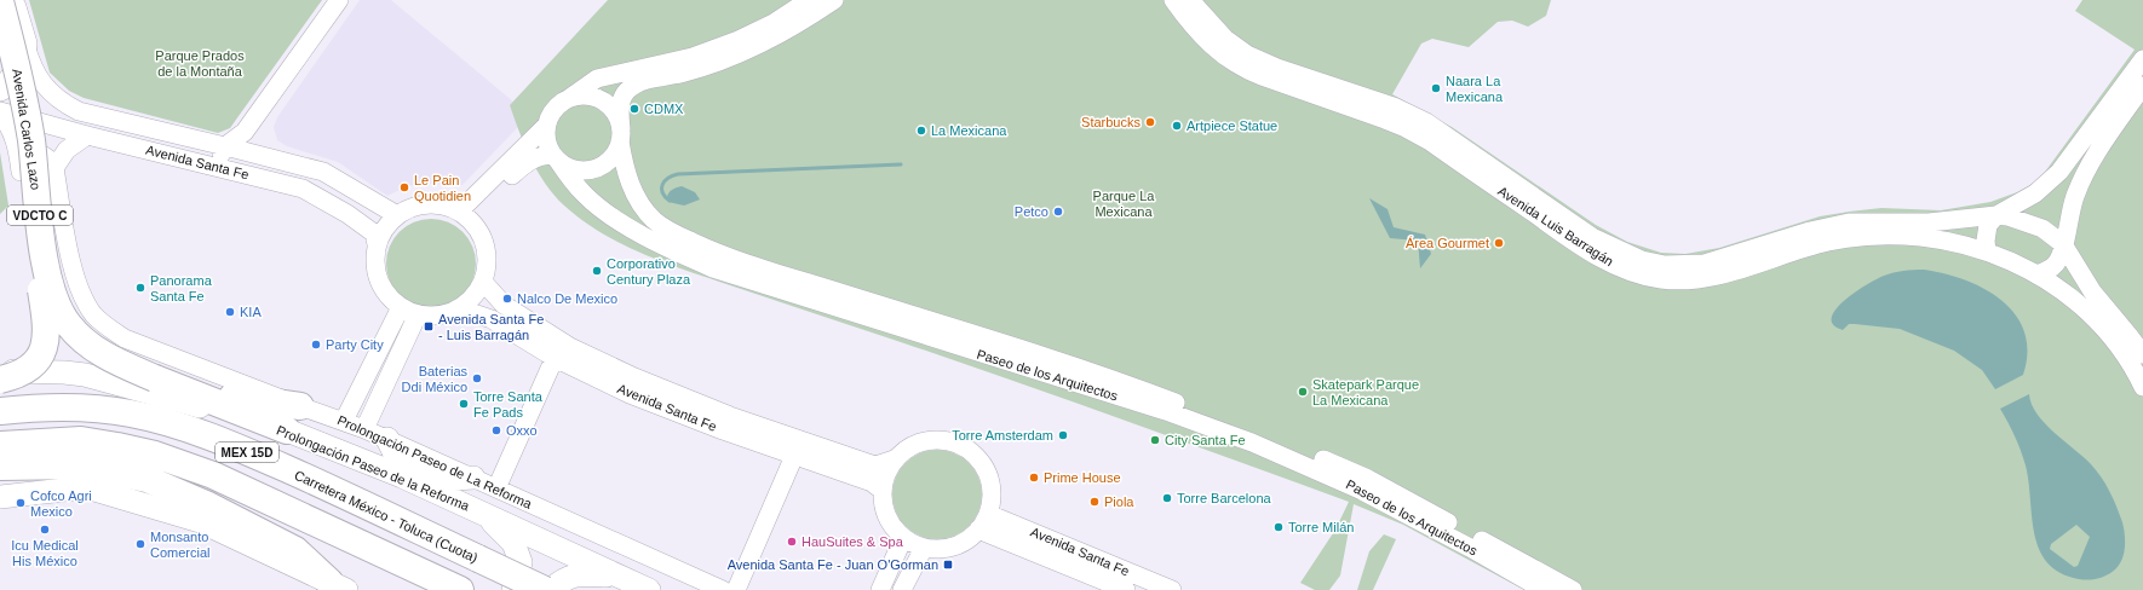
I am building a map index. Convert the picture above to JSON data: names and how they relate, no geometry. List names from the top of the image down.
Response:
{
  "streets": {
    "highway": [
      "Avenida Carlos Lazo",
      "VDCTO C",
      "MEX 15D",
      "Carretera México - Toluca (Cuota)"
    ],
    "main road": ["Prolongación Paseo de la Reforma"],
    "street": [
      "Avenida Santa Fe",
      "Avenida Luis Barragán",
      "Paseo de los Arquitectos",
      "Prolongación Paseo de La Reforma"
    ]
  },
  "crossings": [
    ["Avenida Carlos Lazo", "Prolongación Paseo de La Reforma"],
    ["Avenida Carlos Lazo", "Prolongación Paseo de la Reforma"]
  ],
  "parks": ["Parque Prados de la Montaña", "Parque La Mexicana"],
  "places": {
    "other": [
      "Naara La Mexicana",
      "CDMX",
      "Starbucks",
      "Artpiece Statue",
      "La Mexicana",
      "Le Pain Quotidien",
      "Petco",
      "Área Gourmet",
      "Corporativo Century Plaza",
      "Panorama Santa Fe",
      "Nalco De Mexico",
      "KIA",
      "Party City",
      "Baterias Ddi México",
      "Skatepark Parque La Mexicana",
      "Torre Santa Fe Pads",
      "Oxxo",
      "Torre Amsterdam",
      "City Santa Fe",
      "Prime House",
      "Torre Barcelona",
      "Piola",
      "Cofco Agri Mexico",
      "Torre Milán",
      "Icu Medical His México",
      "HauSuites & Spa",
      "Monsanto Comercial"
    ],
    "transit": ["Avenida Santa Fe - Luis Barragán", "Avenida Santa Fe - Juan O'Gorman"]
  }
}
